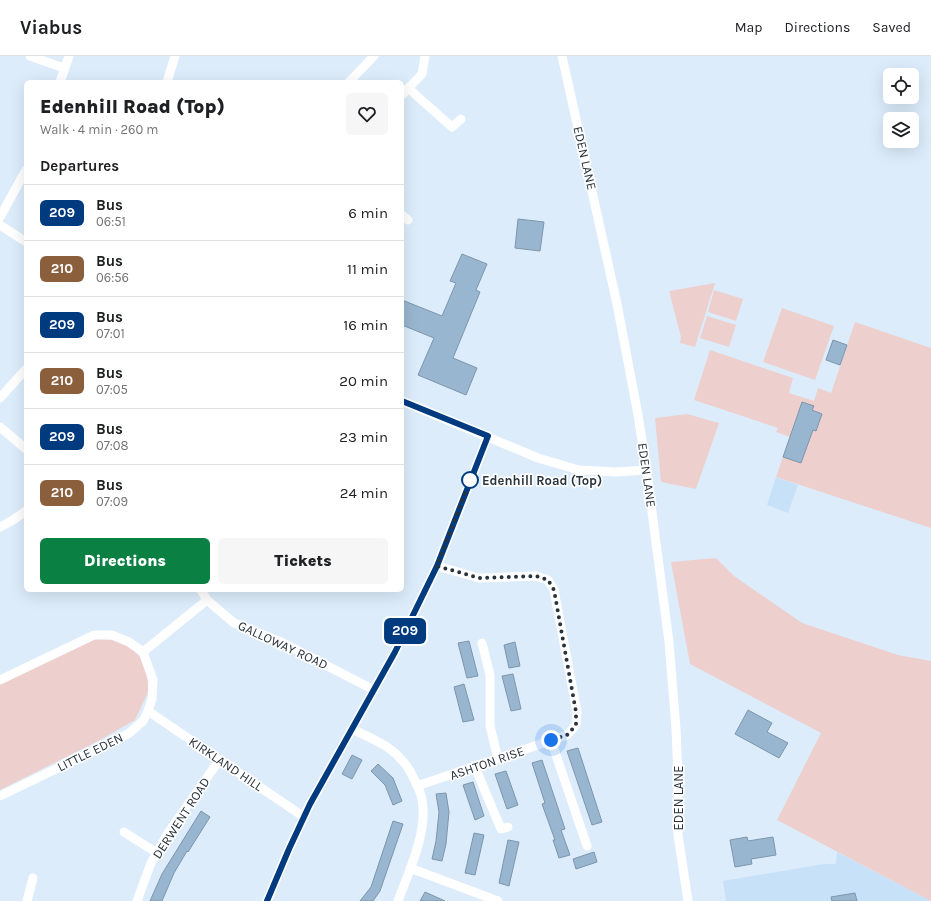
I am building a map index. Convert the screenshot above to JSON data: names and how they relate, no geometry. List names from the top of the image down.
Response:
{
  "streets": {
    "street": [
      "EDEN LANE",
      "GALLOWAY ROAD",
      "LITTLE EDEN",
      "ASHTON RISE",
      "KIRKLAND HILL",
      "DERWENT ROAD"
    ]
  },
  "crossings": [
    ["LITTLE EDEN", "KIRKLAND HILL"],
    ["KIRKLAND HILL", "DERWENT ROAD"]
  ],
  "places": ["Edenhill Road (Top)"],
  "lines": ["bus line 209"],
  "page": {
    "header": "Viabus",
    "nav": ["Map", "Directions", "Saved"],
    "on_map": "209",
    "heading": [
      ["Edenhill Road (Top)", "Walk · 4 min · 260 m"],
      "Departures"
    ],
    "list": [
      {
        "mark": "209",
        "name": "Bus",
        "note": "06:51",
        "value": "6 min"
      },
      {
        "mark": "210",
        "name": "Bus",
        "note": "06:56",
        "value": "11 min"
      },
      {
        "mark": "209",
        "name": "Bus",
        "note": "07:01",
        "value": "16 min"
      },
      {
        "mark": "210",
        "name": "Bus",
        "note": "07:05",
        "value": "20 min"
      },
      {
        "mark": "209",
        "name": "Bus",
        "note": "07:08",
        "value": "23 min"
      },
      {
        "mark": "210",
        "name": "Bus",
        "note": "07:09",
        "value": "24 min"
      }
    ],
    "buttons": ["Directions", "Tickets"]
  }
}
